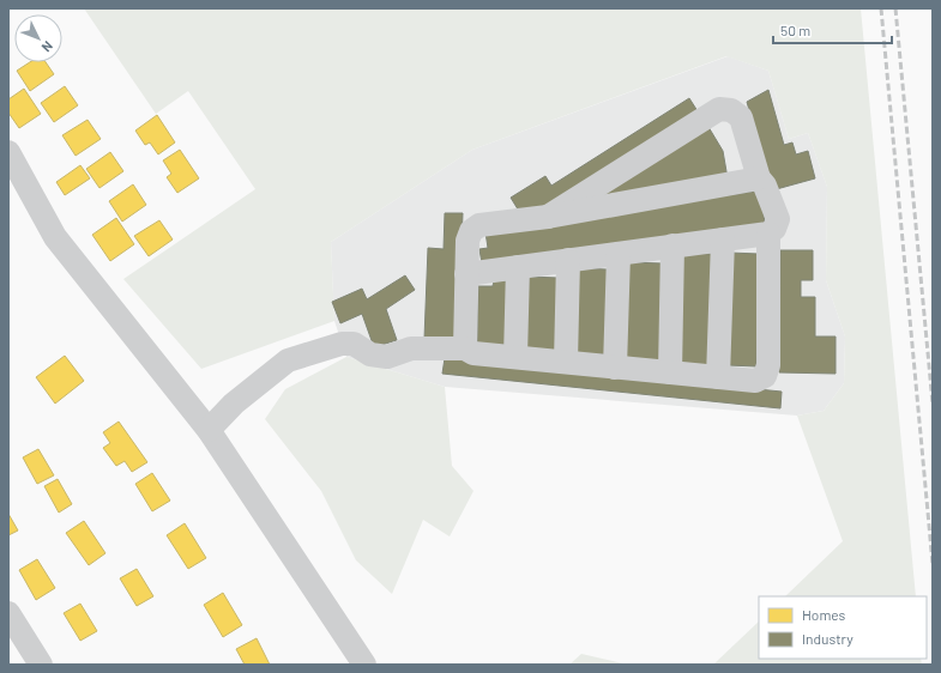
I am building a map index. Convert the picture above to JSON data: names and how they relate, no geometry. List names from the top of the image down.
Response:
{
  "legend": ["Homes", "Industry"],
  "scale_bar": "50 m",
  "north": "bottom right"
}
